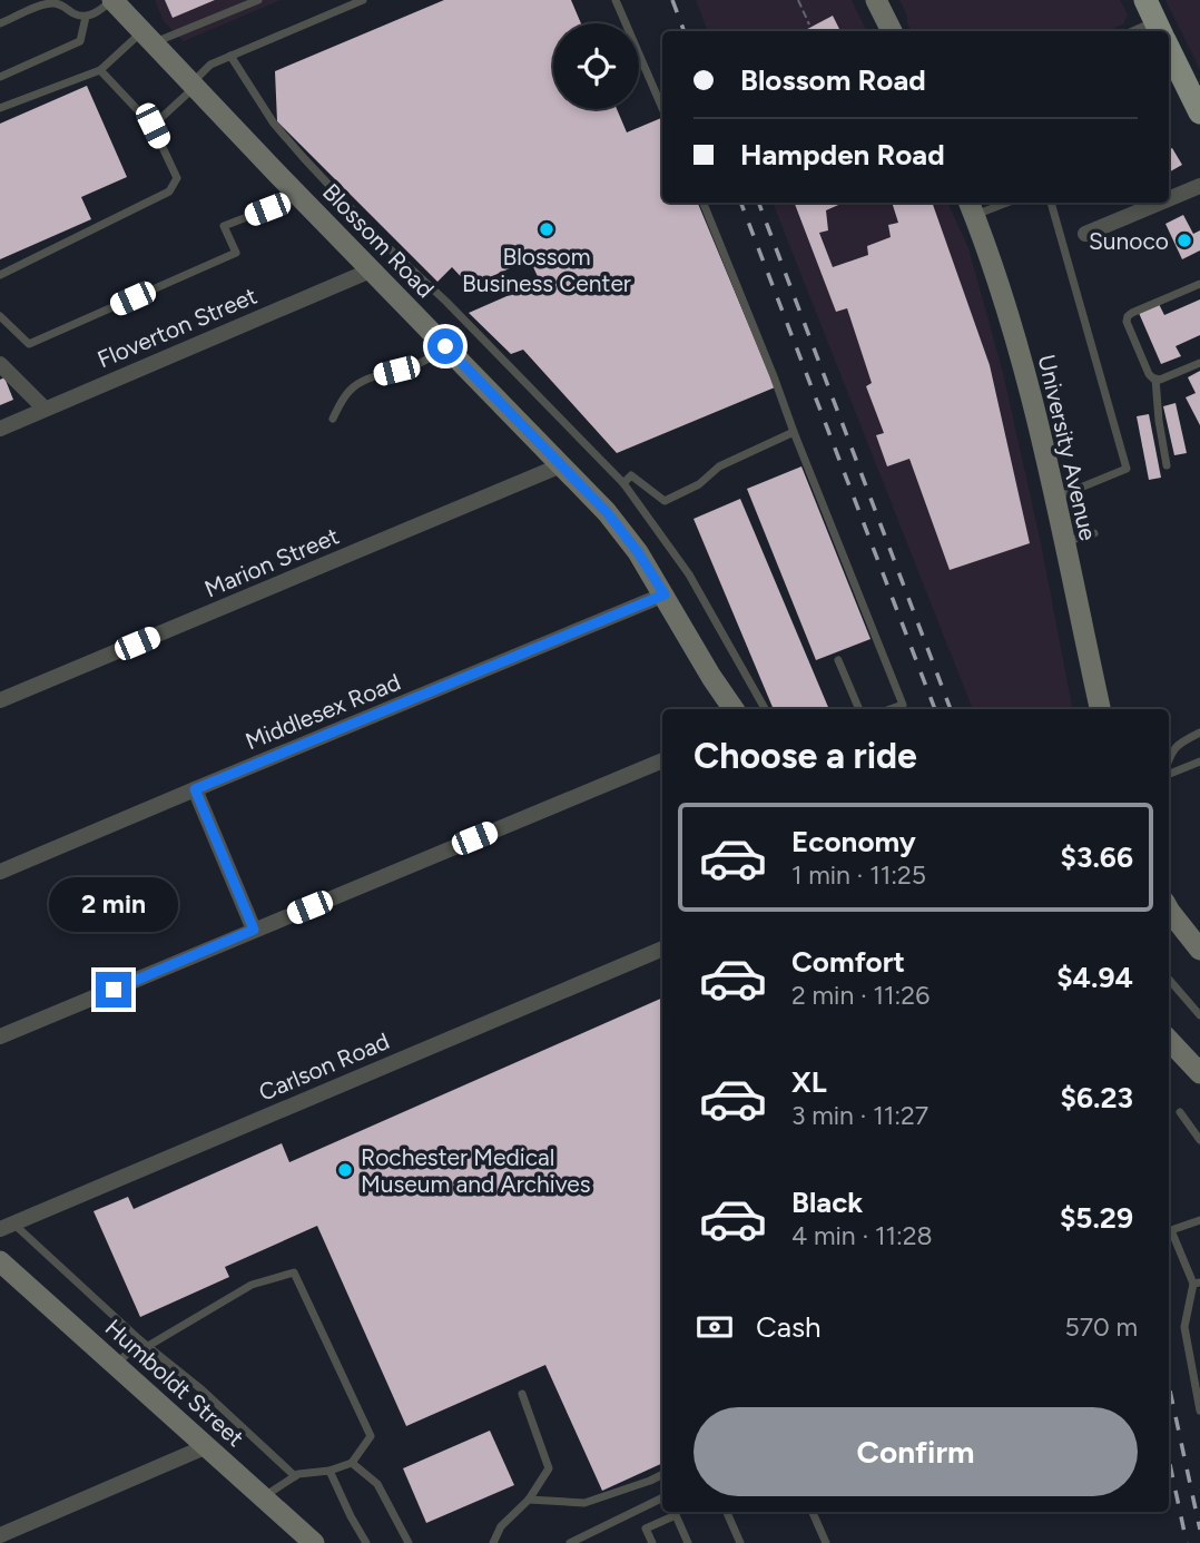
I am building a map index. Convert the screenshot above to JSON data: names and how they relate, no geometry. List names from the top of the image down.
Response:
{
  "streets": {
    "street": [
      "Blossom Road",
      "Floverton Street",
      "University Avenue",
      "Marion Street",
      "Middlesex Road",
      "Carlson Road",
      "Humboldt Street"
    ]
  },
  "crossings": [
    ["Blossom Road", "Floverton Street"],
    ["Blossom Road", "Marion Street"],
    ["Blossom Road", "Middlesex Road"]
  ],
  "places": ["Blossom Business Center", "Sunoco", "Rochester Medical Museum and Archives"],
  "page": {
    "banner": ["Blossom Road", "Hampden Road"],
    "heading": "Choose a ride",
    "list": [
      {
        "name": "Economy",
        "note": "1 min · 11:25",
        "value": "$3.66"
      },
      {
        "name": "Comfort",
        "note": "2 min · 11:26",
        "value": "$4.94"
      },
      {
        "name": "XL",
        "note": "3 min · 11:27",
        "value": "$6.23"
      },
      {
        "name": "Black",
        "note": "4 min · 11:28",
        "value": "$5.29"
      }
    ],
    "bubble": "2 min",
    "pay": ["Cash", "570 m"],
    "buttons": "Confirm"
  }
}
